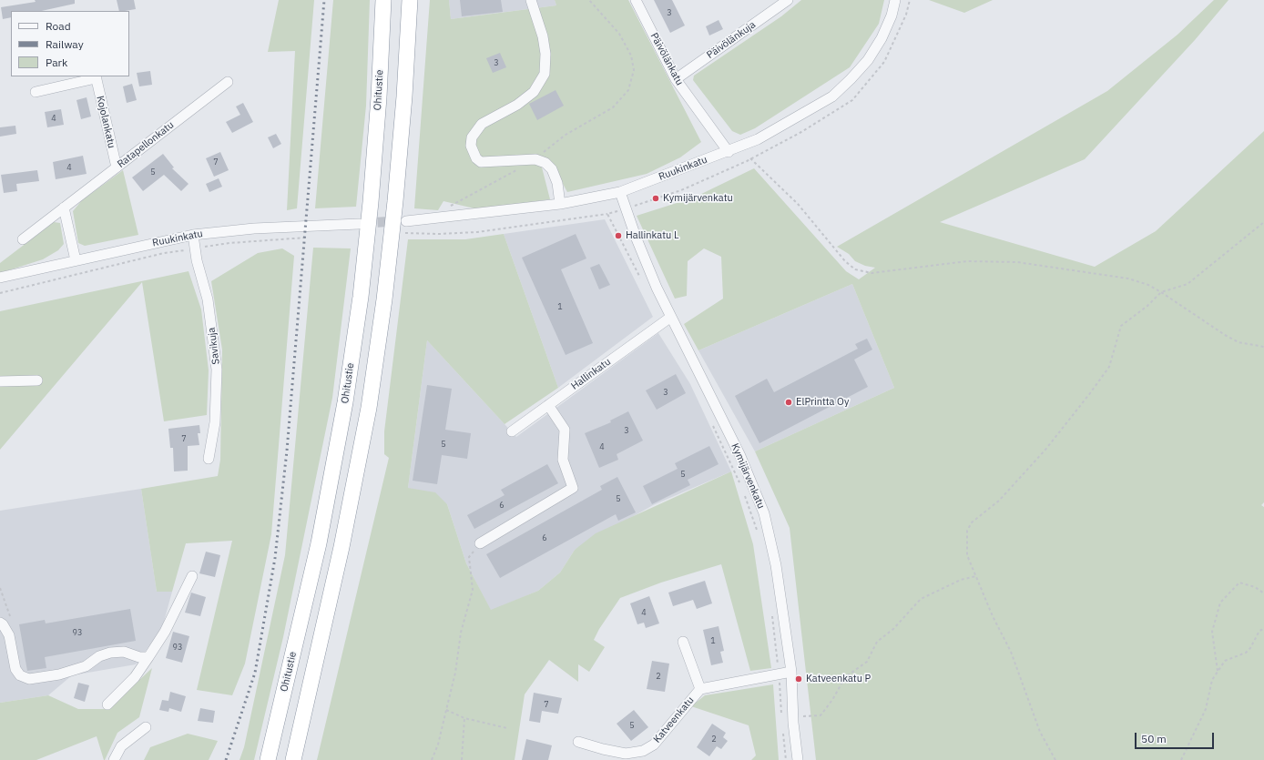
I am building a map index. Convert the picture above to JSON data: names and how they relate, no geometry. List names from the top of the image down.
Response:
{
  "streets": {
    "highway": ["Ohitustie"],
    "street": [
      "Päivölänkuja",
      "Päivölänkatu",
      "Kojolankatu",
      "Ratapellonkatu",
      "Ruukinkatu",
      "Savikuja",
      "Hallinkatu",
      "Kymijärvenkatu",
      "Katveenkatu"
    ]
  },
  "crossings": [
    ["Päivölänkuja", "Päivölänkatu"],
    ["Päivölänkatu", "Ruukinkatu"],
    ["Kojolankatu", "Ratapellonkatu"],
    ["Ruukinkatu", "Savikuja"],
    ["Ruukinkatu", "Kymijärvenkatu"],
    ["Hallinkatu", "Kymijärvenkatu"],
    ["Kymijärvenkatu", "Katveenkatu"]
  ],
  "places": [
    "Kymijärvenkatu",
    "Hallinkatu L",
    "ElPrintta Oy",
    "Katveenkatu P"
  ],
  "house_numbers": [
    "3",
    "3",
    "4",
    "7",
    "4",
    "5",
    "1",
    "3",
    "3",
    "7",
    "5",
    "4",
    "5",
    "5",
    "6",
    "6",
    "4",
    "93",
    "1",
    "93",
    "2",
    "7",
    "5",
    "2"
  ],
  "legend": ["Road", "Railway", "Park"],
  "scale_bar": "50 m"
}
